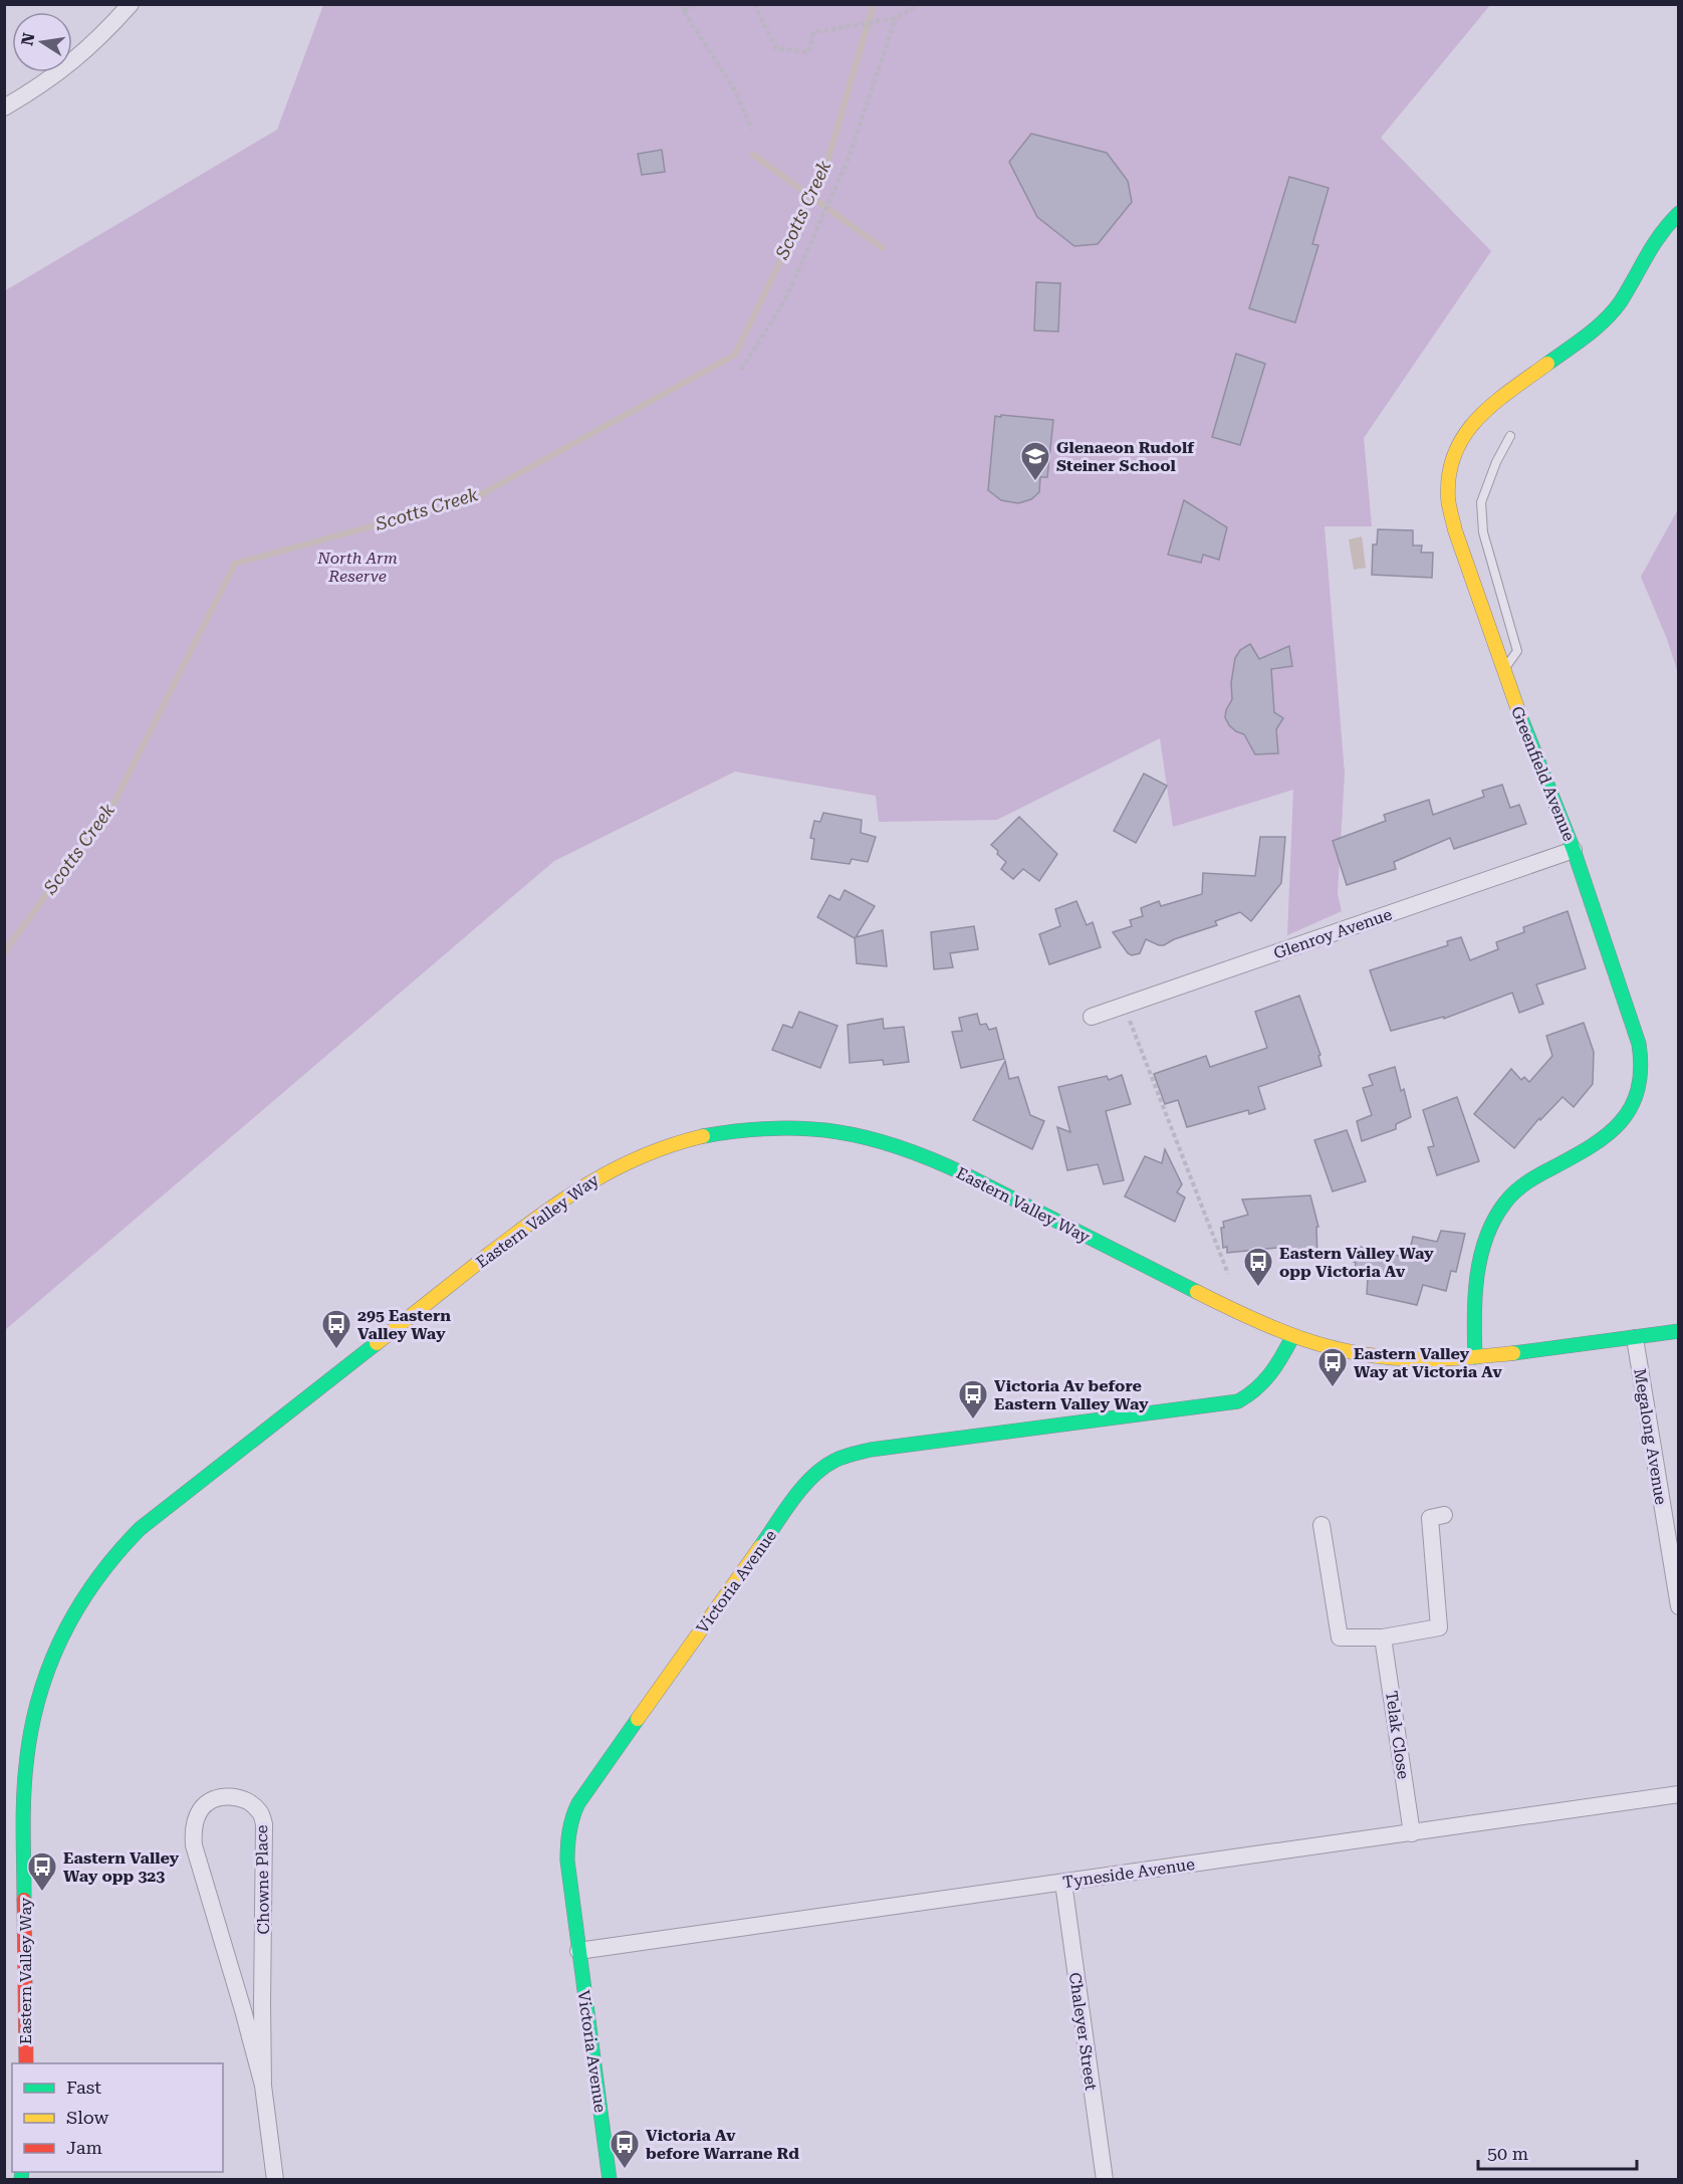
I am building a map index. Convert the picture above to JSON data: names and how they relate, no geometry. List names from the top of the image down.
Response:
{
  "streets": {
    "street": [
      "Greenfield Avenue",
      "Glenroy Avenue",
      "Eastern Valley Way",
      "Megalong Avenue",
      "Victoria Avenue",
      "Telak Close",
      "Tyneside Avenue",
      "Chowne Place",
      "Chaleyer Street"
    ]
  },
  "crossings": [
    ["Greenfield Avenue", "Glenroy Avenue"],
    ["Greenfield Avenue", "Eastern Valley Way"],
    ["Eastern Valley Way", "Megalong Avenue"],
    ["Eastern Valley Way", "Victoria Avenue"],
    ["Victoria Avenue", "Tyneside Avenue"],
    ["Telak Close", "Tyneside Avenue"],
    ["Tyneside Avenue", "Chaleyer Street"]
  ],
  "water": ["Scotts Creek"],
  "parks": ["North Arm Reserve"],
  "places": {
    "school or university": ["Glenaeon Rudolf Steiner School"],
    "bus stop": [
      "Eastern Valley Way opp Victoria Av",
      "295 Eastern Valley Way",
      "Eastern Valley Way at Victoria Av",
      "Victoria Av before Eastern Valley Way",
      "Eastern Valley Way opp 323",
      "Victoria Av before Warrane Rd"
    ]
  },
  "legend": ["Fast", "Slow", "Jam"],
  "scale_bar": "50 m",
  "north": "left"
}
